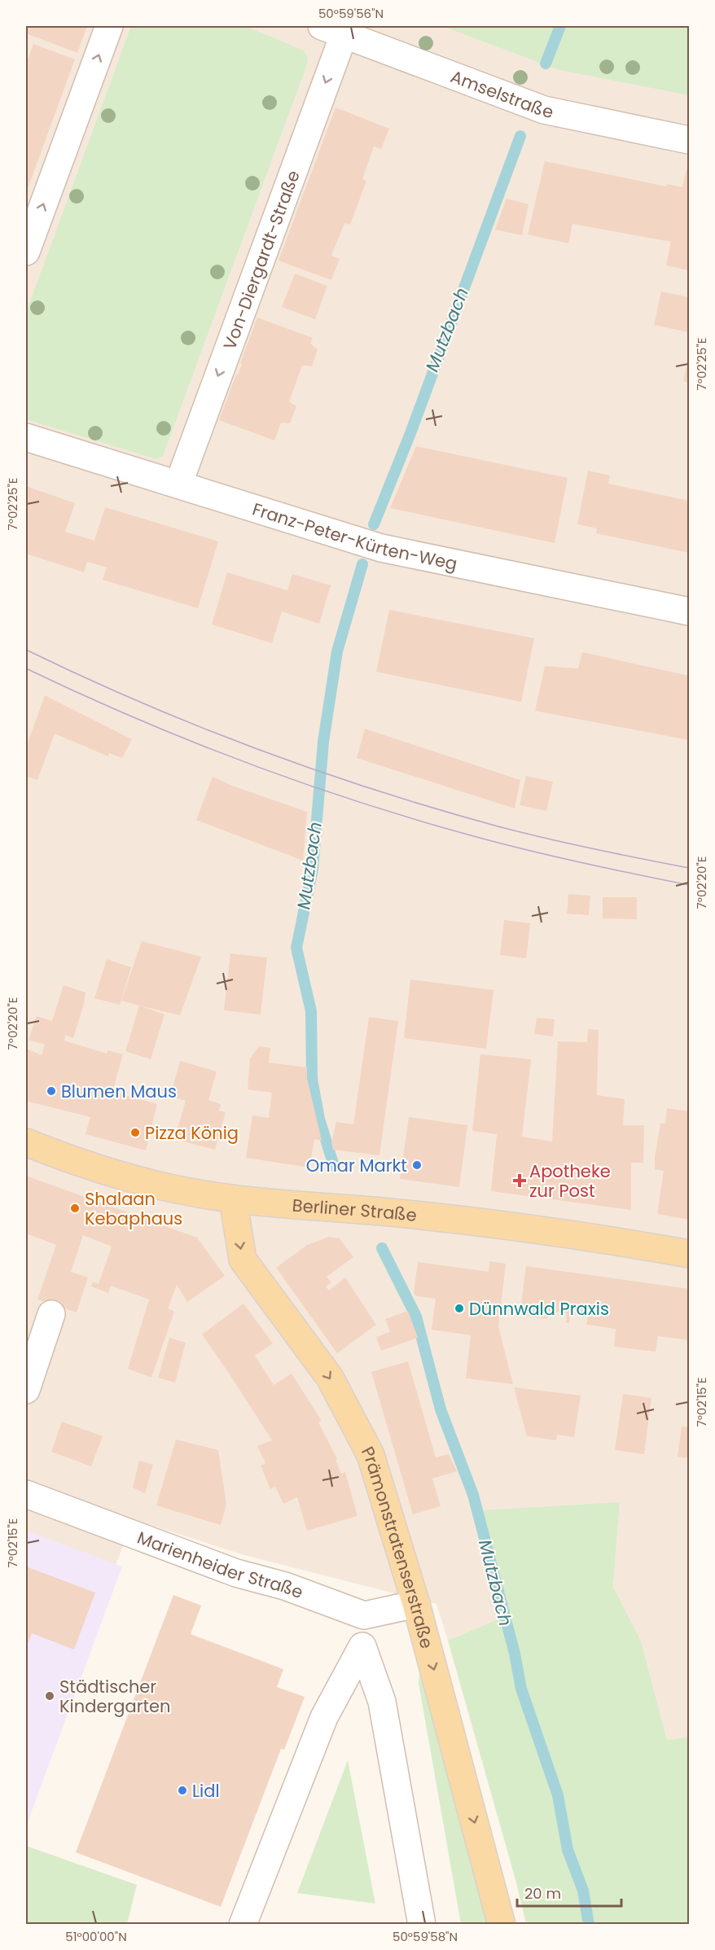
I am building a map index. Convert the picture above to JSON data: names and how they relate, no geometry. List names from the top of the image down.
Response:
{
  "streets": {
    "main road": ["Berliner Straße", "Prämonstratenserstraße"],
    "street": [
      "Amselstraße",
      "Von-Diergardt-Straße",
      "Franz-Peter-Kürten-Weg",
      "Marienheider Straße"
    ]
  },
  "crossings": [
    ["Amselstraße", "Von-Diergardt-Straße"],
    ["Von-Diergardt-Straße", "Franz-Peter-Kürten-Weg"],
    ["Berliner Straße", "Prämonstratenserstraße"]
  ],
  "one_way": ["Prämonstratenserstraße"],
  "water": ["Mutzbach"],
  "places": {
    "other": [
      "Blumen Maus",
      "Pizza König",
      "Omar Markt",
      "Shalaan Kebaphaus",
      "Dünnwald Praxis",
      "Städtischer Kindergarten",
      "Lidl"
    ],
    "health": ["Apotheke zur Post"]
  },
  "scale_bar": "20 m",
  "coordinates": [
    "50°59'56\"N",
    "7°02'25\"E",
    "7°02'20\"E",
    "7°02'15\"E",
    "51°00'00\"N",
    "50°59'58\"N"
  ]
}
